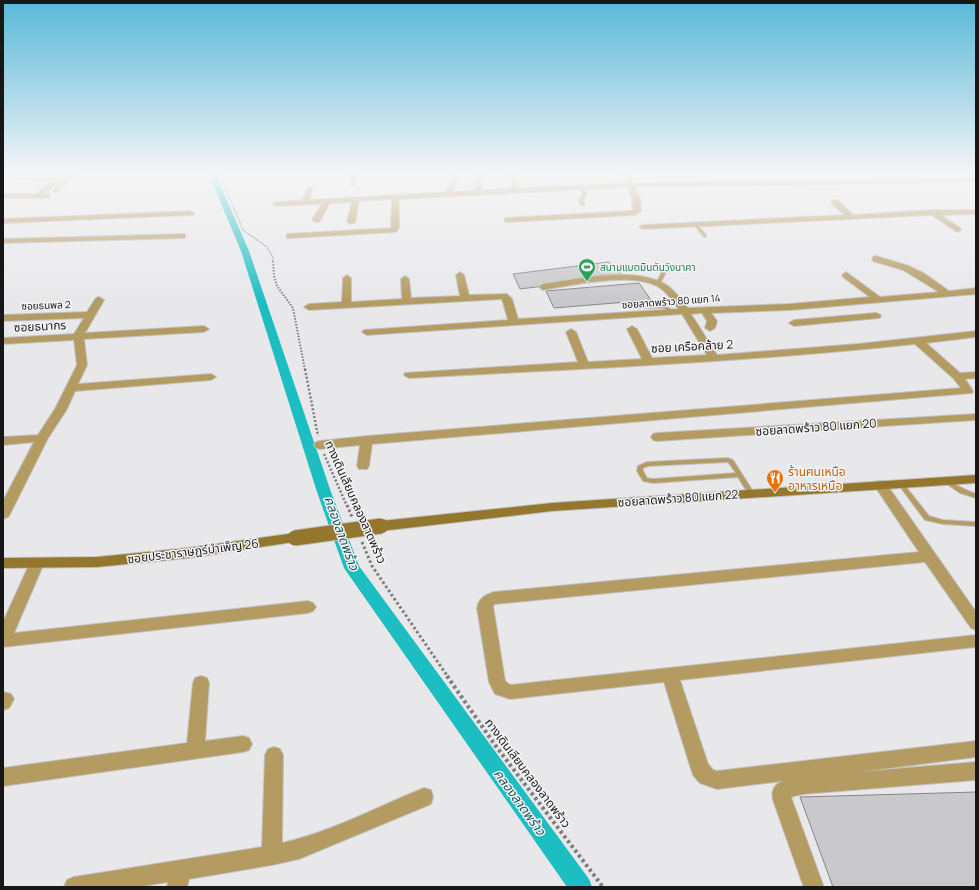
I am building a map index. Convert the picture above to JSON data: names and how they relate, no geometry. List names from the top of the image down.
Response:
{
  "streets": {
    "street": [
      "ซอยลาดพร้าว 80 แยก 14",
      "ซอยธนพล 2",
      "ซอยธนากร",
      "ซอย เครือคล้าย 2",
      "ซอยลาดพร้าว 80 แยก 20",
      "ซอยลาดพร้าว 80 แยก 22",
      "ซอยประชาราษฎร์บำเพ็ญ 26"
    ],
    "path": ["ทางเดินเลียบคลองลาดพร้าว"]
  },
  "crossings": [
    ["ซอยลาดพร้าว 80 แยก 22", "ซอยประชาราษฎร์บำเพ็ญ 26"]
  ],
  "water": ["คลองลาดพร้าว"],
  "places": {
    "sports": ["สนามแบตมินตันวังนาคา"],
    "restaurant": ["ร้านฅนเหนือ อาหารเหนือ"]
  }
}
